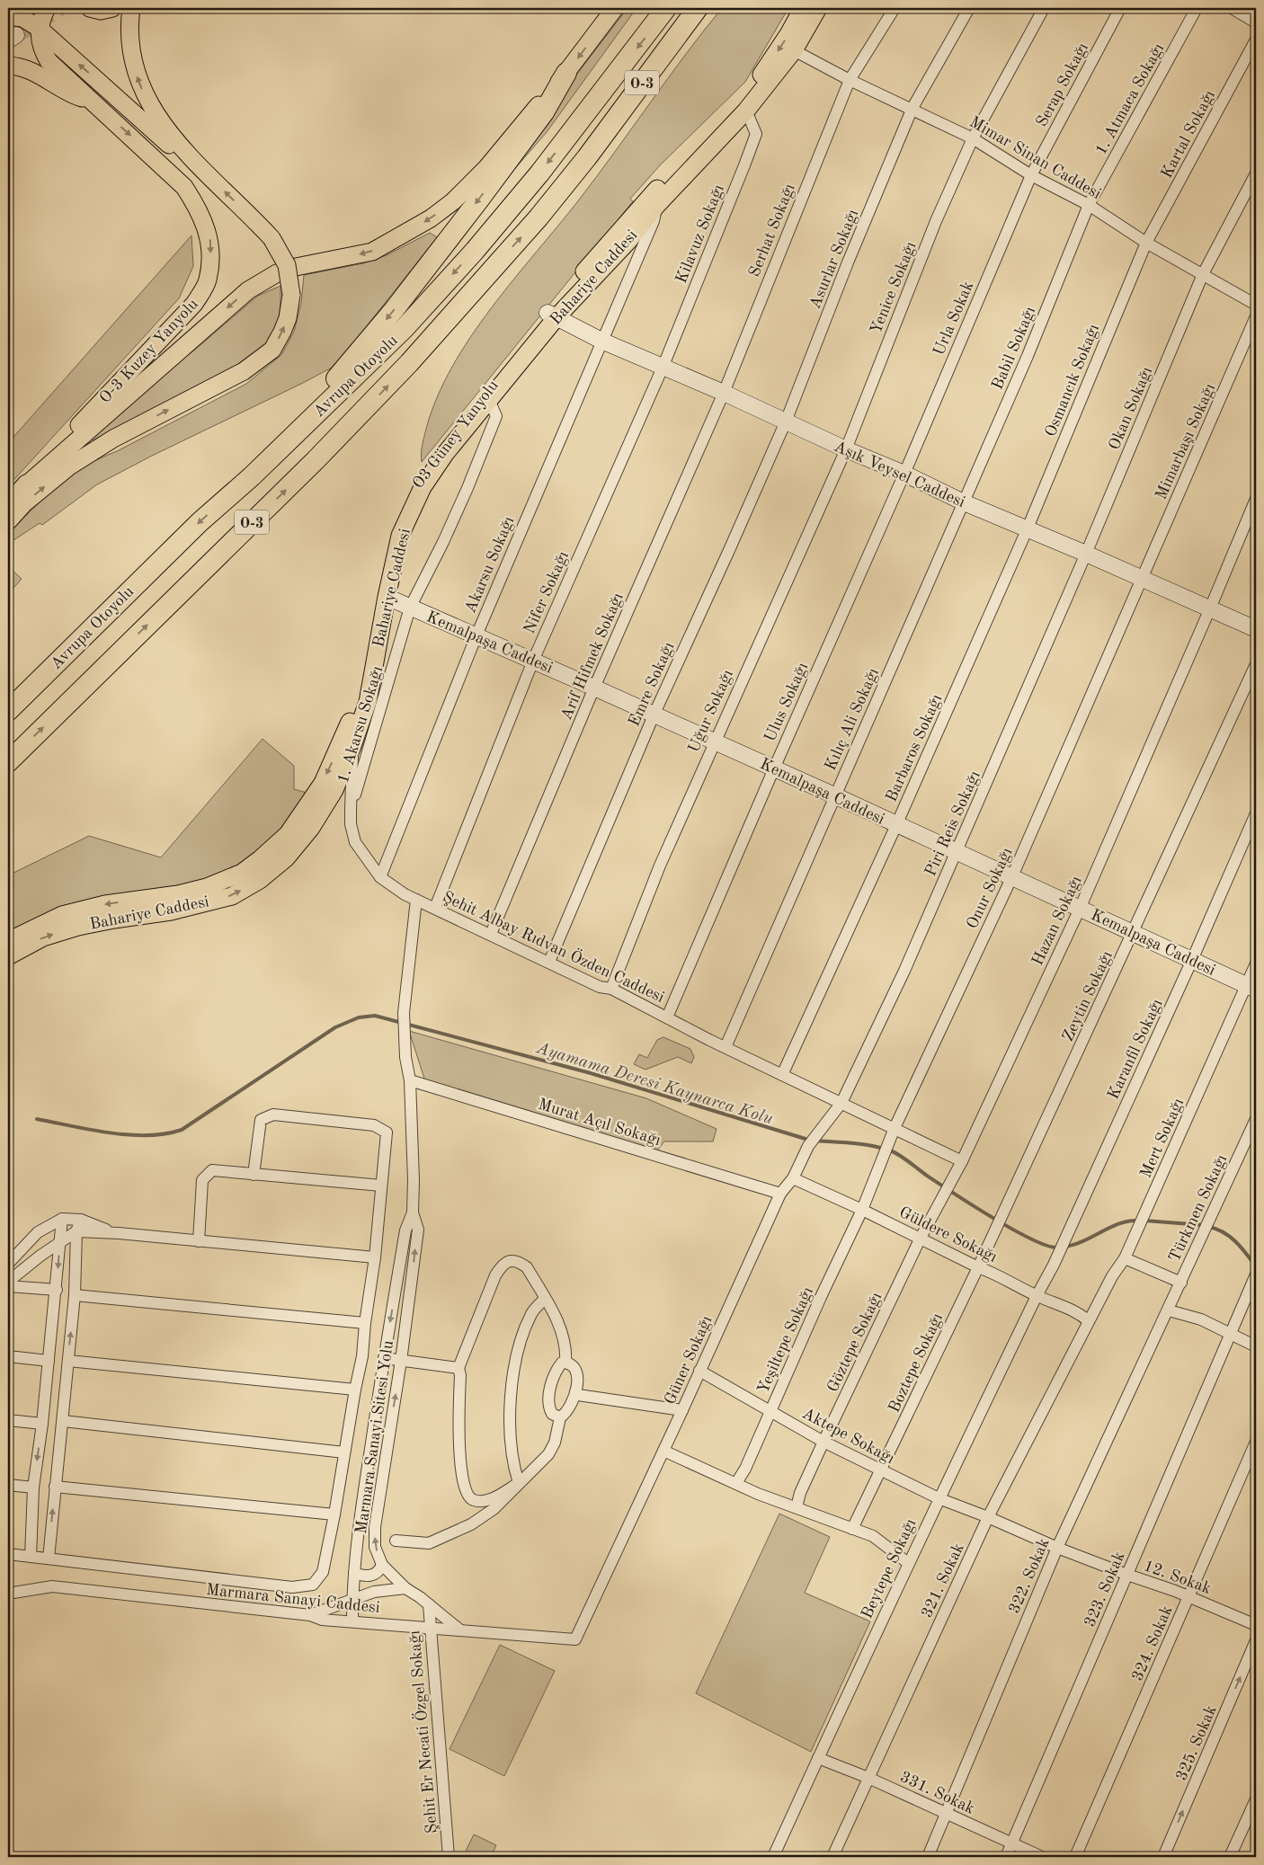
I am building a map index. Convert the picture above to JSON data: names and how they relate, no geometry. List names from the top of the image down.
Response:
{
  "streets": {
    "highway": ["O-3", "Avrupa Otoyolu"],
    "main road": [
      "Bahariye Caddesi",
      "O-3 Kuzey Yanyolu",
      "O3 Güney Yanyolu",
      "Aşık Veysel Caddesi",
      "Kemalpaşa Caddesi"
    ],
    "street": [
      "Serap Sokağı",
      "1. Atmaca Sokağı",
      "Kartal Sokağı",
      "Mimar Sinan Caddesi",
      "Serhat Sokağı",
      "Kilavuz Sokağı",
      "Asurlar Sokağı",
      "Yenice Sokağı",
      "Urla Sokak",
      "Babil Sokağı",
      "Osmancık Sokağı",
      "Okan Sokağı",
      "Mimarbaşı Sokağı",
      "Akarsu Sokağı",
      "Nifer Sokağı",
      "Arif Hifmek Sokağı",
      "Emre Sokağı",
      "Ulus Sokağı",
      "Uğur Sokağı",
      "Kılıç Ali Sokağı",
      "1. Akarsu Sokağı",
      "Barbaros Sokağı",
      "Piri Reis Sokağı",
      "Onur Sokağı",
      "Hazan Sokağı",
      "Şehit Albay Rıdvan Özden Caddesi",
      "Zeytin Sokağı",
      "Karanfil Sokağı",
      "Murat Açıl Sokağı",
      "Mert Sokağı",
      "Türkmen Sokağı",
      "Güldere Sokağı",
      "Yeşiltepe Sokağı",
      "Göztepe Sokağı",
      "Güner Sokağı",
      "Boztepe Sokağı",
      "Aktepe Sokağı",
      "Marmara Sanayi Sitesi Yolu",
      "Beytepe Sokağı",
      "322. Sokak",
      "12. Sokak",
      "321. Sokak",
      "323. Sokak",
      "Marmara Sanayi Caddesi",
      "324. Sokak",
      "Şehit Er Necati Özgel Sokağı",
      "325. Sokak",
      "331. Sokak"
    ]
  },
  "crossings": [
    ["O-3", "Avrupa Otoyolu"],
    ["Serap Sokağı", "Mimar Sinan Caddesi"],
    ["Serap Sokağı", "Urla Sokak"],
    ["1. Atmaca Sokağı", "Mimar Sinan Caddesi"],
    ["1. Atmaca Sokağı", "Babil Sokağı"],
    ["Kartal Sokağı", "Mimar Sinan Caddesi"],
    ["Kartal Sokağı", "Osmancık Sokağı"],
    ["Mimar Sinan Caddesi", "Serhat Sokağı"],
    ["Mimar Sinan Caddesi", "Asurlar Sokağı"],
    ["Mimar Sinan Caddesi", "Bahariye Caddesi"],
    ["Mimar Sinan Caddesi", "Yenice Sokağı"],
    ["Mimar Sinan Caddesi", "Urla Sokak"],
    ["Mimar Sinan Caddesi", "Babil Sokağı"],
    ["Mimar Sinan Caddesi", "Osmancık Sokağı"],
    ["Mimar Sinan Caddesi", "Okan Sokağı"],
    ["Serhat Sokağı", "Aşık Veysel Caddesi"],
    ["Serhat Sokağı", "Arif Hifmek Sokağı"],
    ["Kilavuz Sokağı", "Bahariye Caddesi"],
    ["Kilavuz Sokağı", "Aşık Veysel Caddesi"],
    ["Kilavuz Sokağı", "Nifer Sokağı"],
    ["Asurlar Sokağı", "Aşık Veysel Caddesi"],
    ["Asurlar Sokağı", "Emre Sokağı"],
    ["Bahariye Caddesi", "O3 Güney Yanyolu"],
    ["Bahariye Caddesi", "Aşık Veysel Caddesi"],
    ["Bahariye Caddesi", "Akarsu Sokağı"],
    ["Bahariye Caddesi", "Kemalpaşa Caddesi"],
    ["Bahariye Caddesi", "1. Akarsu Sokağı"],
    ["Bahariye Caddesi", "Şehit Albay Rıdvan Özden Caddesi"],
    ["Yenice Sokağı", "Aşık Veysel Caddesi"],
    ["Yenice Sokağı", "Uğur Sokağı"],
    ["Urla Sokak", "Aşık Veysel Caddesi"],
    ["Urla Sokak", "Ulus Sokağı"],
    ["Babil Sokağı", "Aşık Veysel Caddesi"],
    ["Babil Sokağı", "Kılıç Ali Sokağı"],
    ["Osmancık Sokağı", "Aşık Veysel Caddesi"],
    ["Osmancık Sokağı", "Barbaros Sokağı"],
    ["Okan Sokağı", "Aşık Veysel Caddesi"],
    ["Okan Sokağı", "Piri Reis Sokağı"],
    ["O3 Güney Yanyolu", "Aşık Veysel Caddesi"],
    ["Mimarbaşı Sokağı", "Aşık Veysel Caddesi"],
    ["Mimarbaşı Sokağı", "Onur Sokağı"],
    ["Aşık Veysel Caddesi", "Akarsu Sokağı"],
    ["Aşık Veysel Caddesi", "Nifer Sokağı"],
    ["Aşık Veysel Caddesi", "Arif Hifmek Sokağı"],
    ["Aşık Veysel Caddesi", "Emre Sokağı"],
    ["Aşık Veysel Caddesi", "Ulus Sokağı"],
    ["Aşık Veysel Caddesi", "Uğur Sokağı"],
    ["Aşık Veysel Caddesi", "Kılıç Ali Sokağı"],
    ["Aşık Veysel Caddesi", "Barbaros Sokağı"],
    ["Aşık Veysel Caddesi", "Piri Reis Sokağı"],
    ["Aşık Veysel Caddesi", "Onur Sokağı"],
    ["Aşık Veysel Caddesi", "Hazan Sokağı"],
    ["Akarsu Sokağı", "Kemalpaşa Caddesi"],
    ["Akarsu Sokağı", "Şehit Albay Rıdvan Özden Caddesi"],
    ["Nifer Sokağı", "Kemalpaşa Caddesi"],
    ["Nifer Sokağı", "Şehit Albay Rıdvan Özden Caddesi"],
    ["Kemalpaşa Caddesi", "Arif Hifmek Sokağı"],
    ["Kemalpaşa Caddesi", "Emre Sokağı"],
    ["Kemalpaşa Caddesi", "Ulus Sokağı"],
    ["Kemalpaşa Caddesi", "Uğur Sokağı"],
    ["Kemalpaşa Caddesi", "Kılıç Ali Sokağı"],
    ["Kemalpaşa Caddesi", "1. Akarsu Sokağı"],
    ["Kemalpaşa Caddesi", "Barbaros Sokağı"],
    ["Kemalpaşa Caddesi", "Piri Reis Sokağı"],
    ["Kemalpaşa Caddesi", "Onur Sokağı"],
    ["Kemalpaşa Caddesi", "Hazan Sokağı"],
    ["Kemalpaşa Caddesi", "Zeytin Sokağı"],
    ["Kemalpaşa Caddesi", "Karanfil Sokağı"],
    ["Kemalpaşa Caddesi", "Mert Sokağı"],
    ["Arif Hifmek Sokağı", "Şehit Albay Rıdvan Özden Caddesi"],
    ["Emre Sokağı", "Şehit Albay Rıdvan Özden Caddesi"],
    ["Ulus Sokağı", "Şehit Albay Rıdvan Özden Caddesi"],
    ["Uğur Sokağı", "Şehit Albay Rıdvan Özden Caddesi"],
    ["Kılıç Ali Sokağı", "Şehit Albay Rıdvan Özden Caddesi"],
    ["1. Akarsu Sokağı", "Şehit Albay Rıdvan Özden Caddesi"],
    ["Barbaros Sokağı", "Şehit Albay Rıdvan Özden Caddesi"],
    ["Piri Reis Sokağı", "Şehit Albay Rıdvan Özden Caddesi"],
    ["Piri Reis Sokağı", "Güner Sokağı"],
    ["Onur Sokağı", "Şehit Albay Rıdvan Özden Caddesi"],
    ["Onur Sokağı", "Güldere Sokağı"],
    ["Onur Sokağı", "Yeşiltepe Sokağı"],
    ["Hazan Sokağı", "Güldere Sokağı"],
    ["Hazan Sokağı", "Göztepe Sokağı"],
    ["Şehit Albay Rıdvan Özden Caddesi", "Güner Sokağı"],
    ["Şehit Albay Rıdvan Özden Caddesi", "Marmara Sanayi Sitesi Yolu"],
    ["Zeytin Sokağı", "Güldere Sokağı"],
    ["Zeytin Sokağı", "Boztepe Sokağı"],
    ["Karanfil Sokağı", "Güldere Sokağı"],
    ["Karanfil Sokağı", "Beytepe Sokağı"],
    ["Murat Açıl Sokağı", "Güner Sokağı"],
    ["Murat Açıl Sokağı", "Marmara Sanayi Sitesi Yolu"],
    ["Mert Sokağı", "Güldere Sokağı"],
    ["Mert Sokağı", "321. Sokak"],
    ["Türkmen Sokağı", "322. Sokak"],
    ["Güldere Sokağı", "Yeşiltepe Sokağı"],
    ["Güldere Sokağı", "Göztepe Sokağı"],
    ["Güldere Sokağı", "Güner Sokağı"],
    ["Güldere Sokağı", "Boztepe Sokağı"],
    ["Güldere Sokağı", "Beytepe Sokağı"],
    ["Güldere Sokağı", "321. Sokak"],
    ["Yeşiltepe Sokağı", "Aktepe Sokağı"],
    ["Göztepe Sokağı", "Aktepe Sokağı"],
    ["Güner Sokağı", "Aktepe Sokağı"],
    ["Güner Sokağı", "Marmara Sanayi Caddesi"],
    ["Boztepe Sokağı", "Aktepe Sokağı"],
    ["Aktepe Sokağı", "Beytepe Sokağı"],
    ["Aktepe Sokağı", "12. Sokak"],
    ["Aktepe Sokağı", "321. Sokak"],
    ["Marmara Sanayi Sitesi Yolu", "Marmara Sanayi Caddesi"],
    ["Marmara Sanayi Sitesi Yolu", "Şehit Er Necati Özgel Sokağı"],
    ["Beytepe Sokağı", "331. Sokak"],
    ["322. Sokak", "12. Sokak"],
    ["322. Sokak", "331. Sokak"],
    ["12. Sokak", "321. Sokak"],
    ["12. Sokak", "323. Sokak"],
    ["12. Sokak", "324. Sokak"],
    ["321. Sokak", "331. Sokak"],
    ["323. Sokak", "331. Sokak"],
    ["Marmara Sanayi Caddesi", "Şehit Er Necati Özgel Sokağı"]
  ],
  "one_way": ["O3 Güney Yanyolu", "325. Sokak"],
  "water": ["Ayamama Deresi Kaynarca Kolu"]
}
